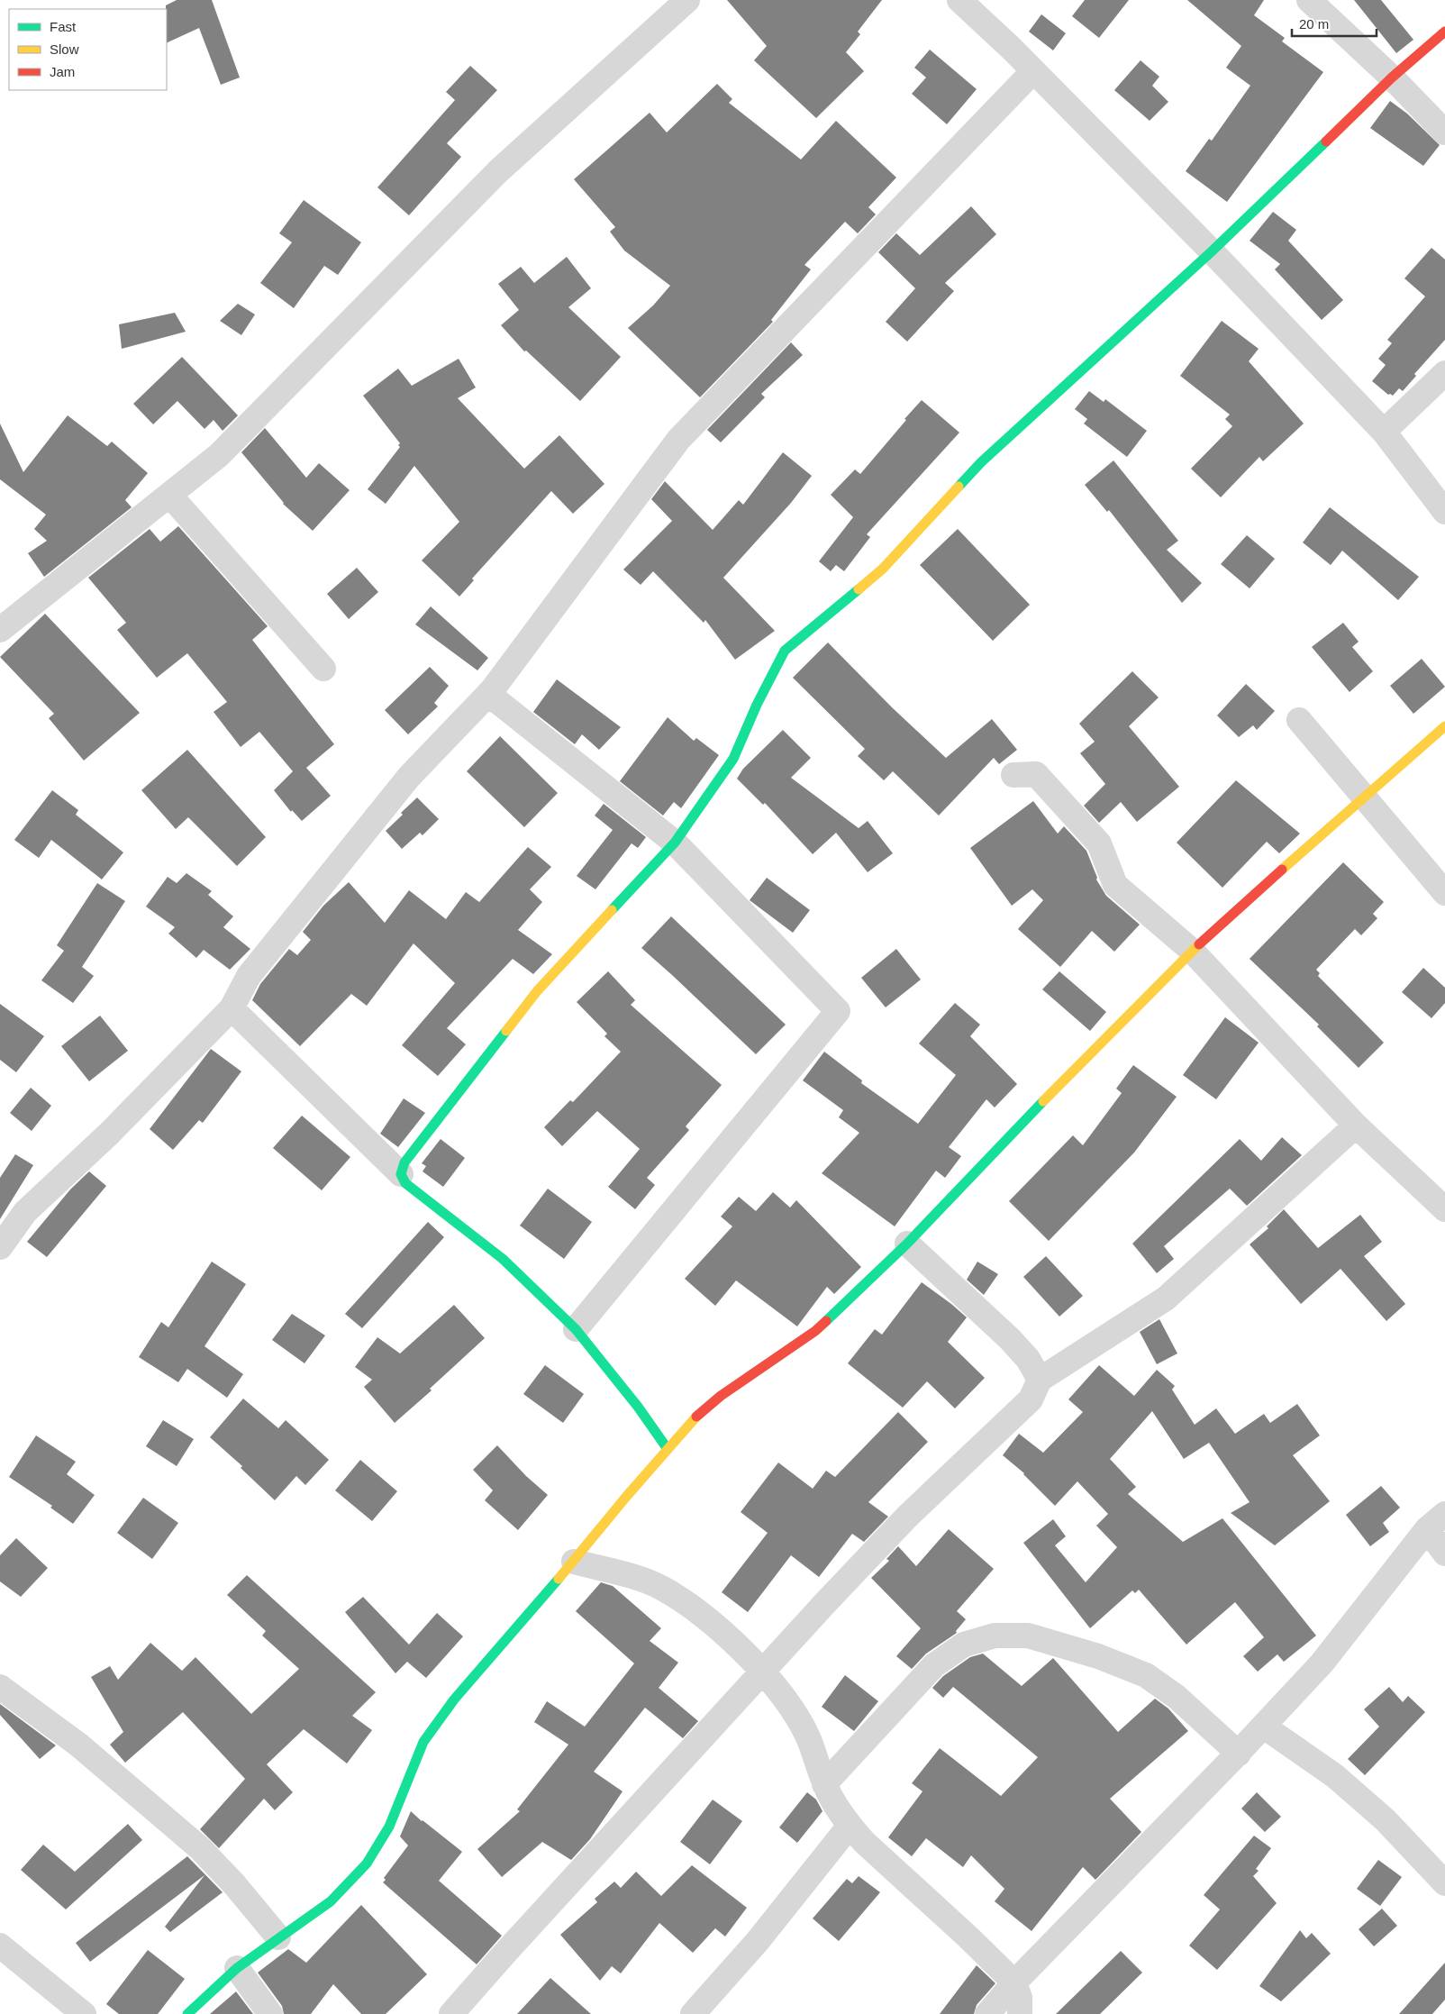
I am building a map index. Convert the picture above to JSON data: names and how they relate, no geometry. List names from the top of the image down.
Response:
{
  "legend": ["Fast", "Slow", "Jam"],
  "scale_bar": "20 m"
}
